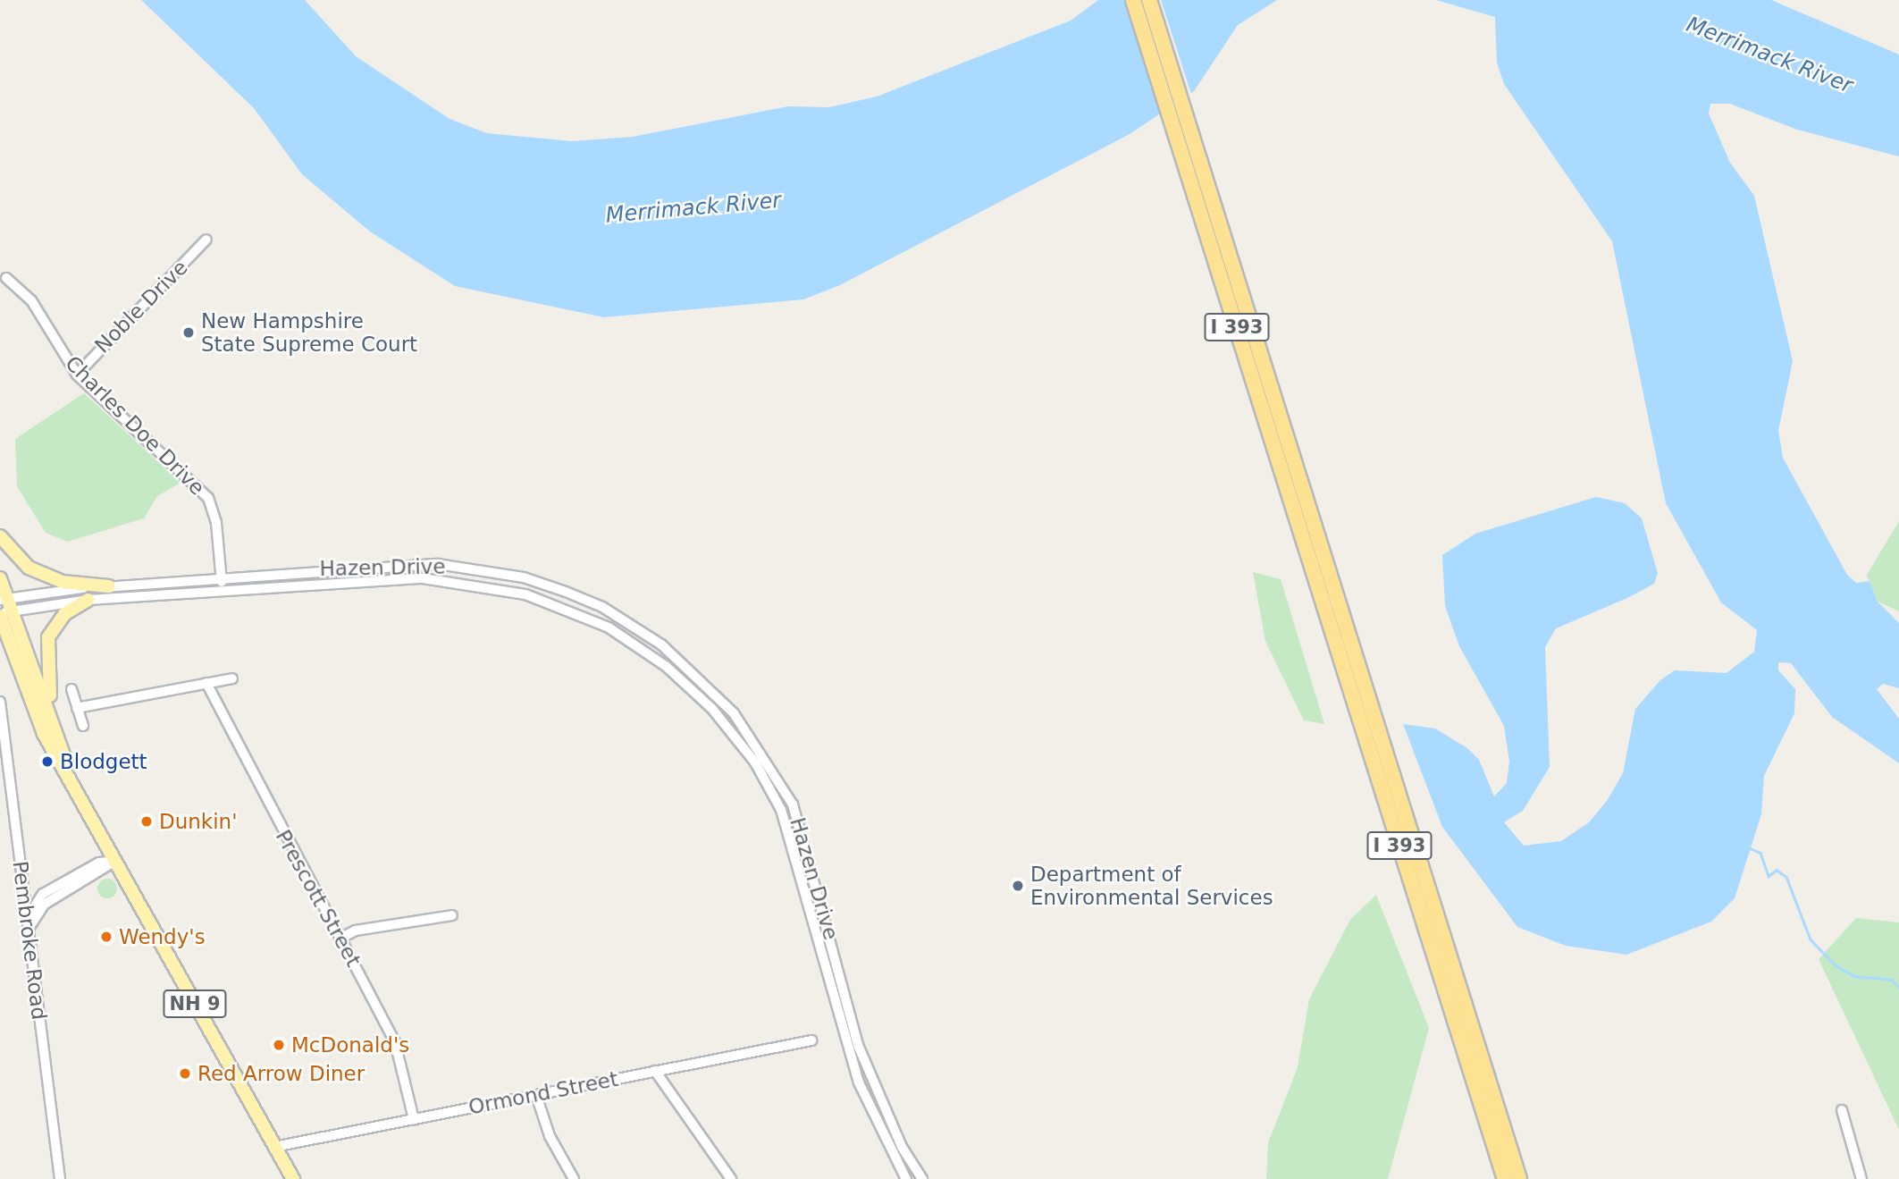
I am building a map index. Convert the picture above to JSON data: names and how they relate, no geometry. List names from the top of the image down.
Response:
{
  "streets": {
    "highway": ["I 393"],
    "main road": ["NH 9"],
    "street": [
      "Noble Drive",
      "Charles Doe Drive",
      "Hazen Drive",
      "Prescott Street",
      "Pembroke Road",
      "Ormond Street"
    ]
  },
  "crossings": [
    ["Noble Drive", "Charles Doe Drive"],
    ["Charles Doe Drive", "Hazen Drive"],
    ["Hazen Drive", "NH 9"],
    ["Prescott Street", "Ormond Street"],
    ["NH 9", "Ormond Street"]
  ],
  "water": ["Merrimack River"],
  "places": [
    "New Hampshire State Supreme Court",
    "Blodgett",
    "Dunkin'",
    "Department of Environmental Services",
    "Wendy's",
    "McDonald's",
    "Red Arrow Diner"
  ]
}
